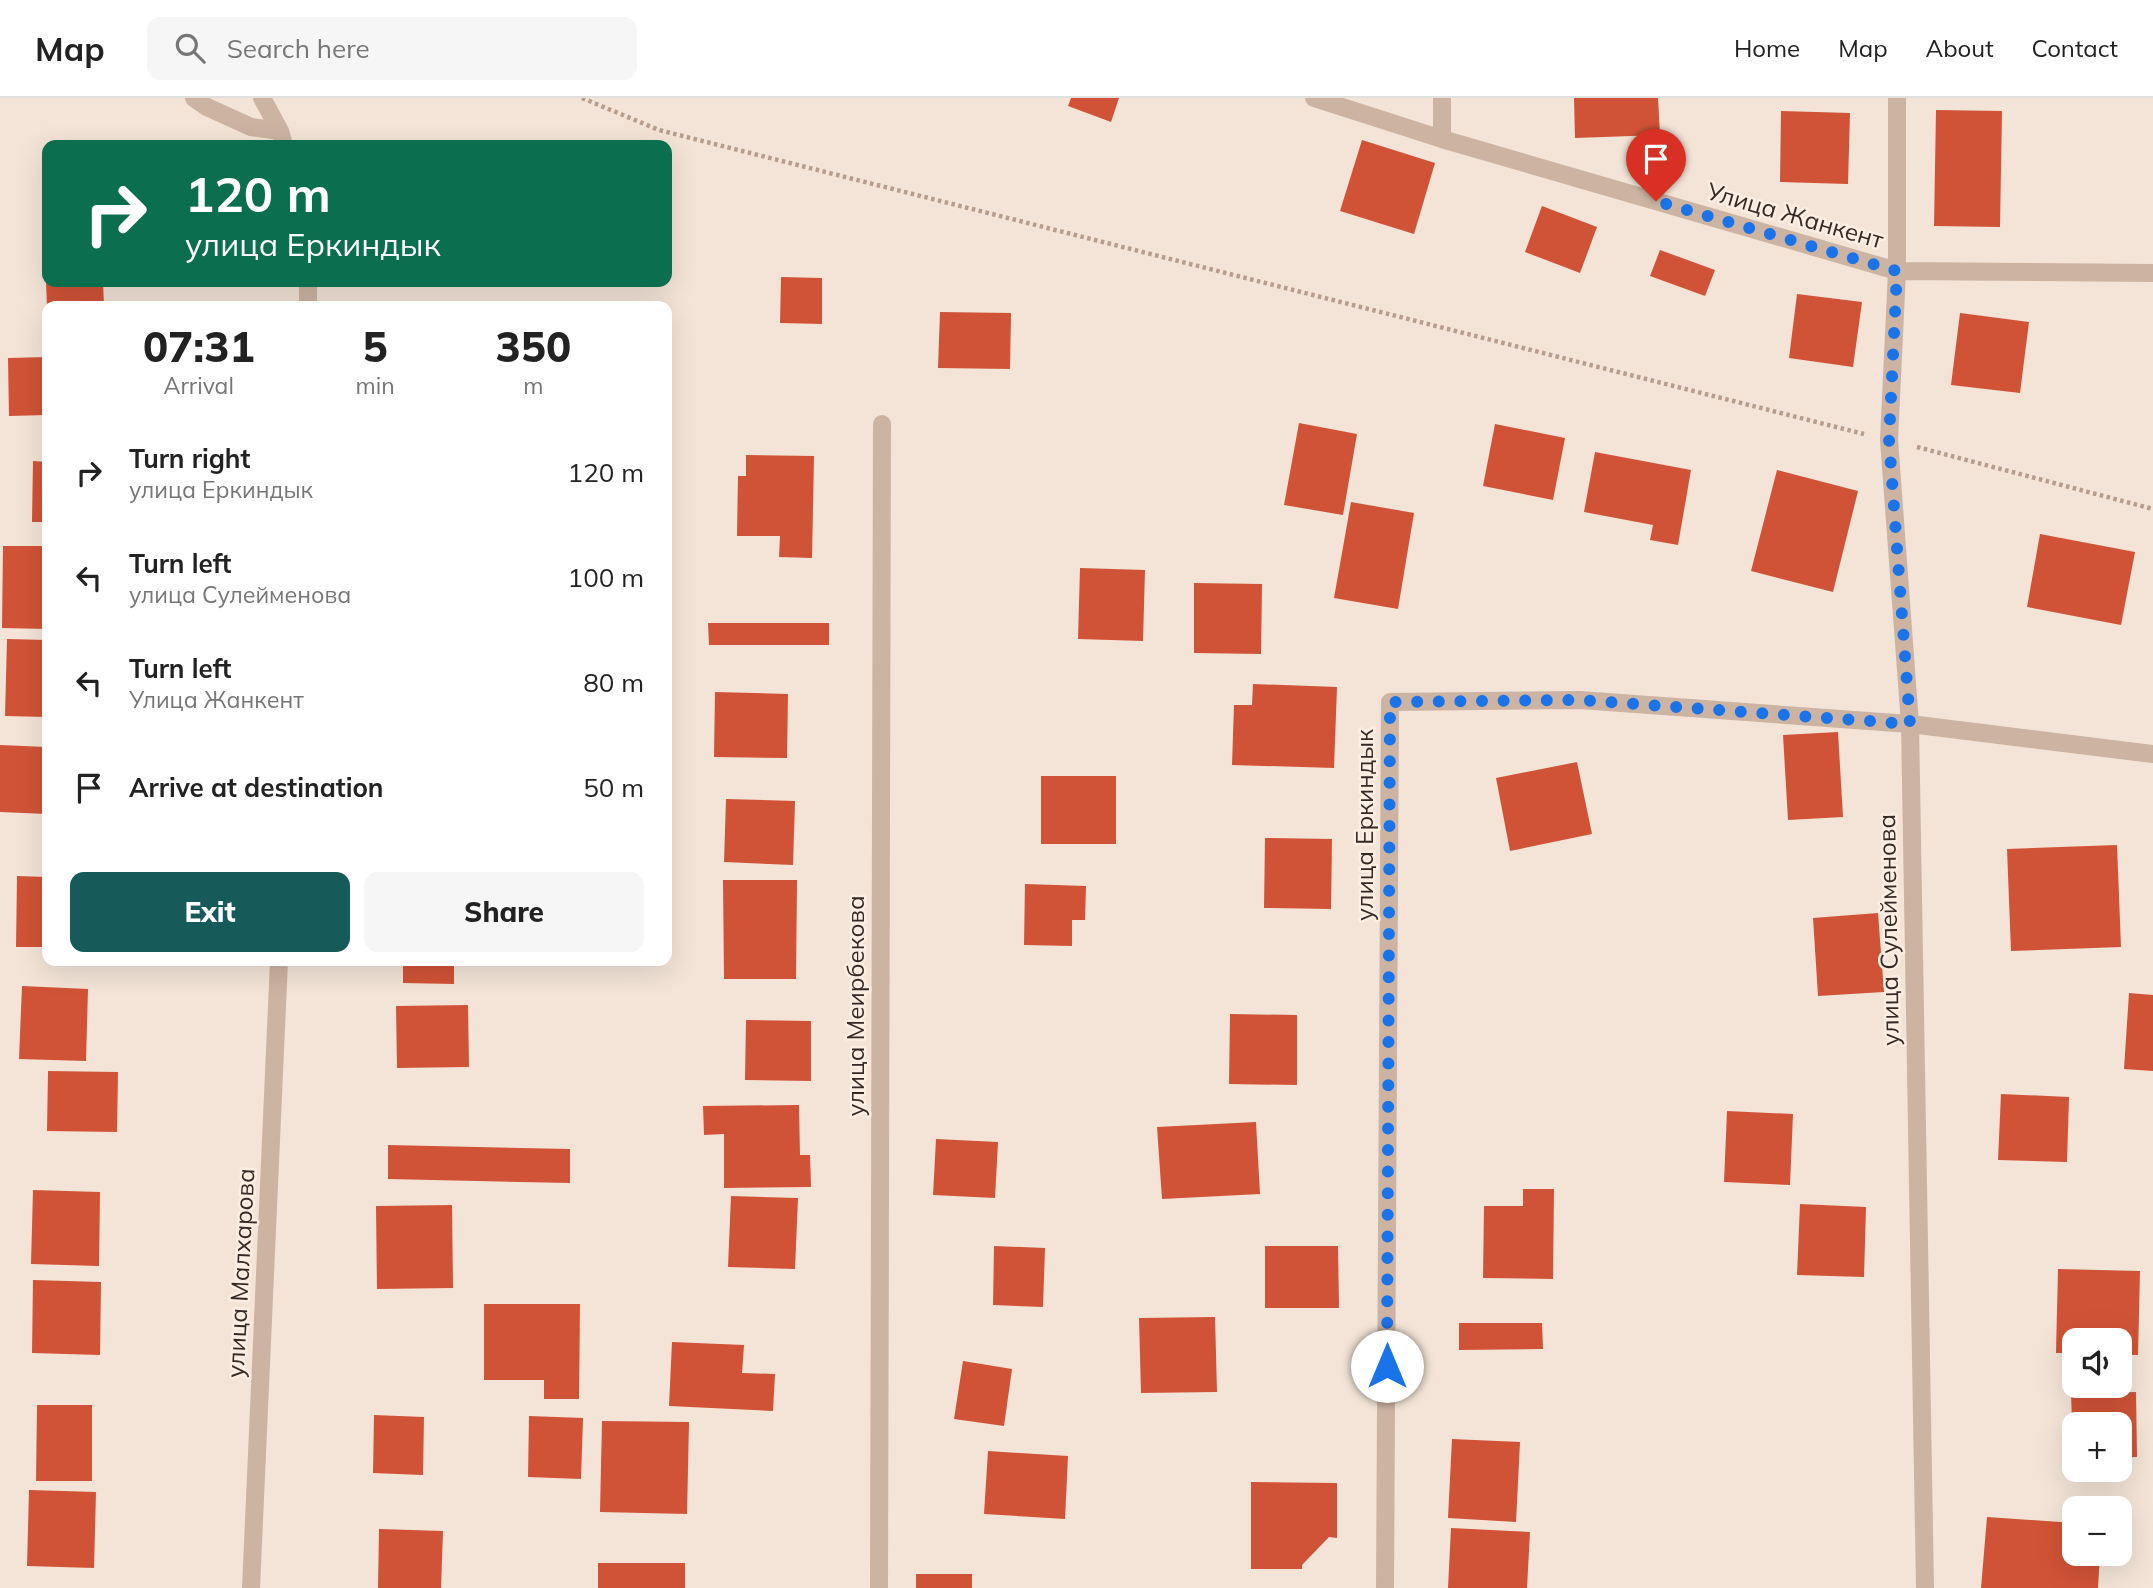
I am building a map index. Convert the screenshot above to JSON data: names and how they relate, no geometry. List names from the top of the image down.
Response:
{
  "streets": {
    "street": [
      "Улица Жанкент",
      "улица Еркиндык",
      "улица Сулейменова",
      "улица Меирбекова",
      "улица Малхарова"
    ]
  },
  "crossings": [
    ["Улица Жанкент", "улица Сулейменова"],
    ["улица Еркиндык", "улица Сулейменова"]
  ],
  "page": {
    "header": "Map",
    "search": "Search here",
    "nav": [
      "Home",
      "Map",
      "About",
      "Contact"
    ],
    "turn": ["120 m", "улица Еркиндык"],
    "eta": [
      "07:31",
      "Arrival",
      "5",
      "min",
      "350",
      "m"
    ],
    "list": [
      {
        "name": "Turn right",
        "note": "улица Еркиндык",
        "value": "120 m"
      },
      {
        "name": "Turn left",
        "note": "улица Сулейменова",
        "value": "100 m"
      },
      {
        "name": "Turn left",
        "note": "Улица Жанкент",
        "value": "80 m"
      },
      {
        "name": "Arrive at destination",
        "value": "50 m"
      }
    ],
    "buttons": ["Exit", "Share"],
    "map_buttons": ["+", "−"]
  }
}
